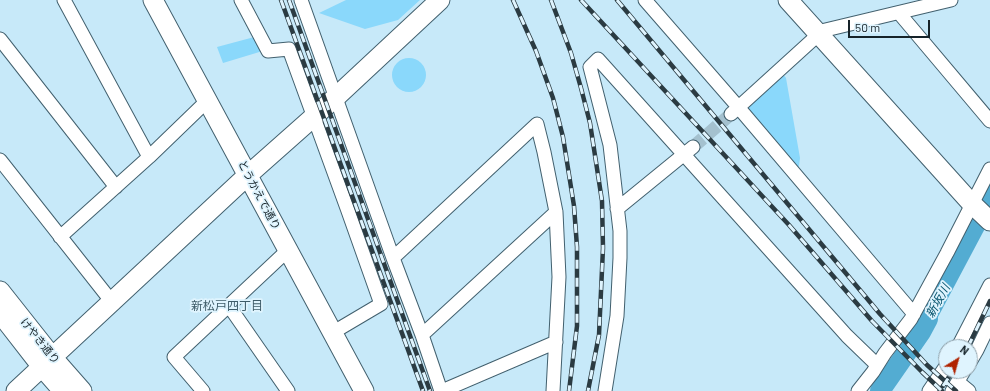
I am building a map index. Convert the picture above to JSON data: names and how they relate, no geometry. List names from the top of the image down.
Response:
{
  "streets": {
    "street": ["とうかえで通り", "けやき通り"]
  },
  "districts": ["新松戸四丁目"],
  "water": ["新坂川"],
  "scale_bar": "50 m",
  "north": "top right"
}
